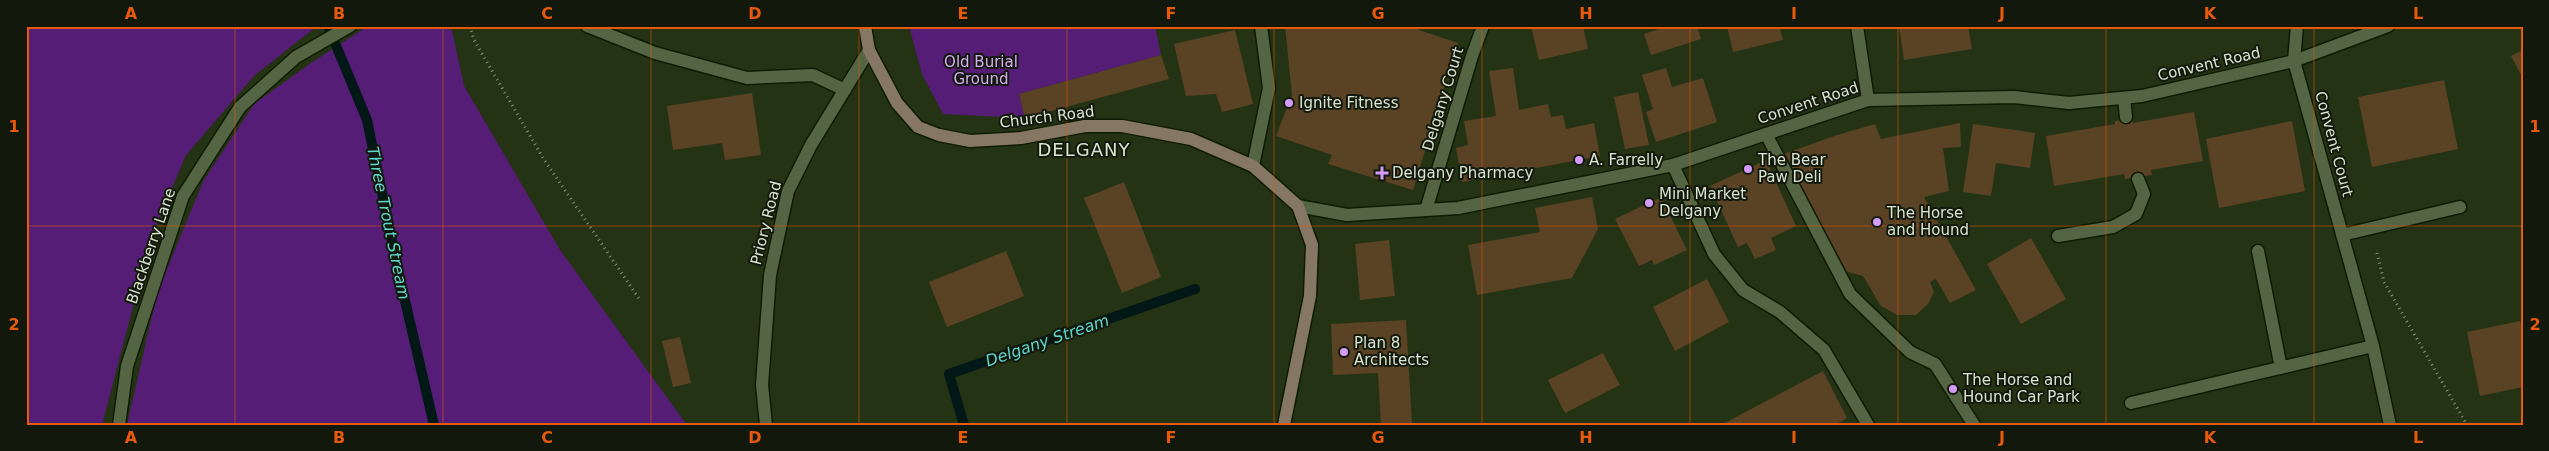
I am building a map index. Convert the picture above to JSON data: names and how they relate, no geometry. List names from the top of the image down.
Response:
{
  "streets": {
    "main road": ["Church Road"],
    "street": [
      "Convent Road",
      "Delgany Court",
      "Convent Court",
      "Priory Road",
      "Blackberry Lane"
    ]
  },
  "crossings": [
    ["Convent Road", "Delgany Court"],
    ["Convent Road", "Church Road"],
    ["Convent Road", "Convent Court"],
    ["Church Road", "Priory Road"]
  ],
  "districts": ["DELGANY"],
  "water": ["Three Trout Stream", "Delgany Stream"],
  "parks": ["Old Burial Ground"],
  "places": {
    "other": [
      "Ignite Fitness",
      "A. Farrelly",
      "The Bear Paw Deli",
      "Mini Market Delgany",
      "The Horse and Hound",
      "Plan 8 Architects",
      "The Horse and Hound Car Park"
    ],
    "health": ["Delgany Pharmacy"]
  },
  "grid": {
    "columns": [
      "A",
      "B",
      "C",
      "D",
      "E",
      "F",
      "G",
      "H",
      "I",
      "J",
      "K",
      "L"
    ],
    "rows": ["1", "2"]
  }
}
